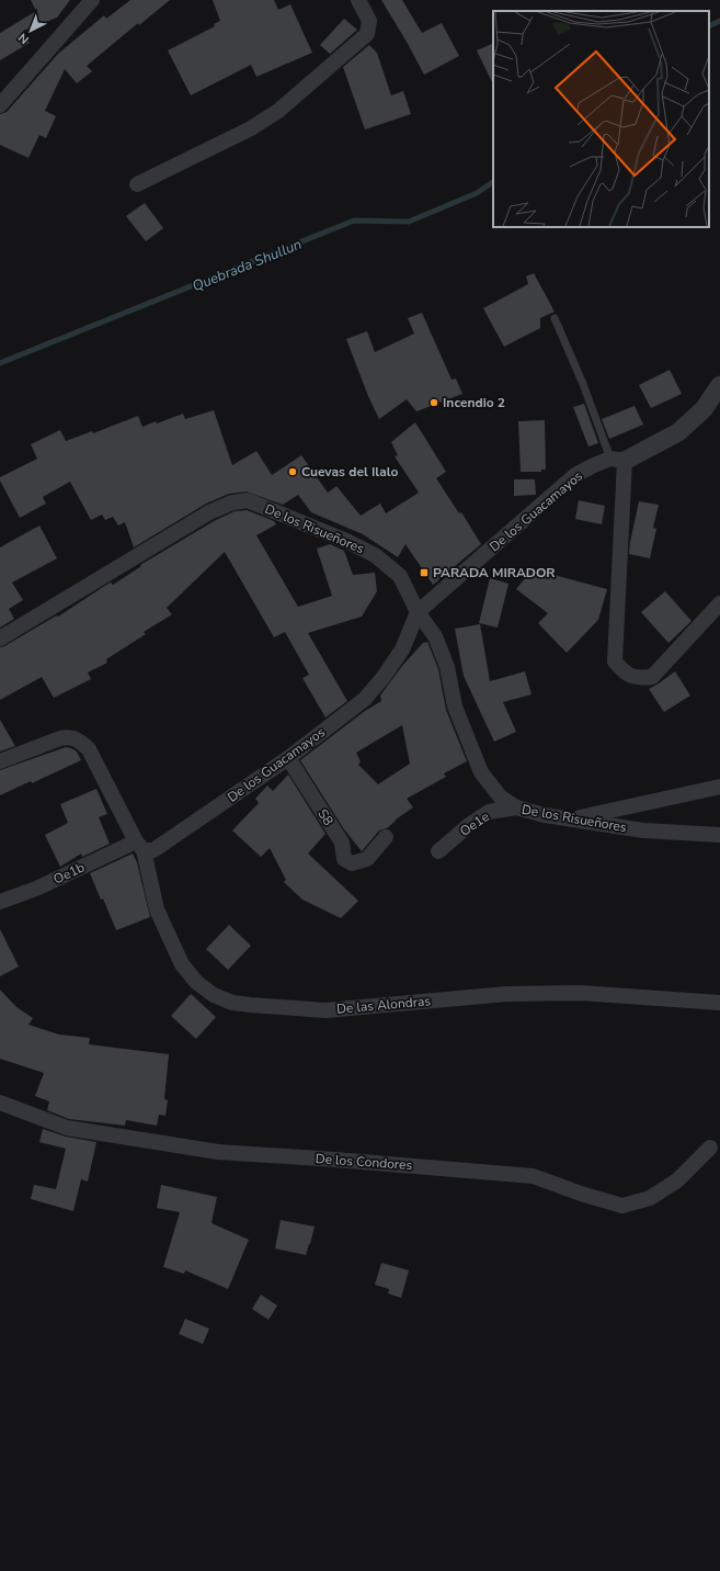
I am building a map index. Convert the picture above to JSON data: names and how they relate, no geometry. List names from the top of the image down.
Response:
{
  "streets": {
    "street": [
      "De los Guacamayos",
      "De los Risueñores",
      "S8",
      "Oe1e",
      "Oe1b",
      "De las Alondras",
      "De los Condores"
    ]
  },
  "crossings": [
    ["De los Guacamayos", "De los Risueñores"],
    ["De los Guacamayos", "S8"],
    ["De los Guacamayos", "Oe1b"],
    ["De los Guacamayos", "De las Alondras"],
    ["De los Risueñores", "Oe1e"],
    ["Oe1b", "De las Alondras"]
  ],
  "water": ["Quebrada Shullun"],
  "places": {
    "other": ["Incendio 2", "Cuevas del Ilalo"],
    "transit": ["PARADA MIRADOR"]
  },
  "north": "bottom left"
}
